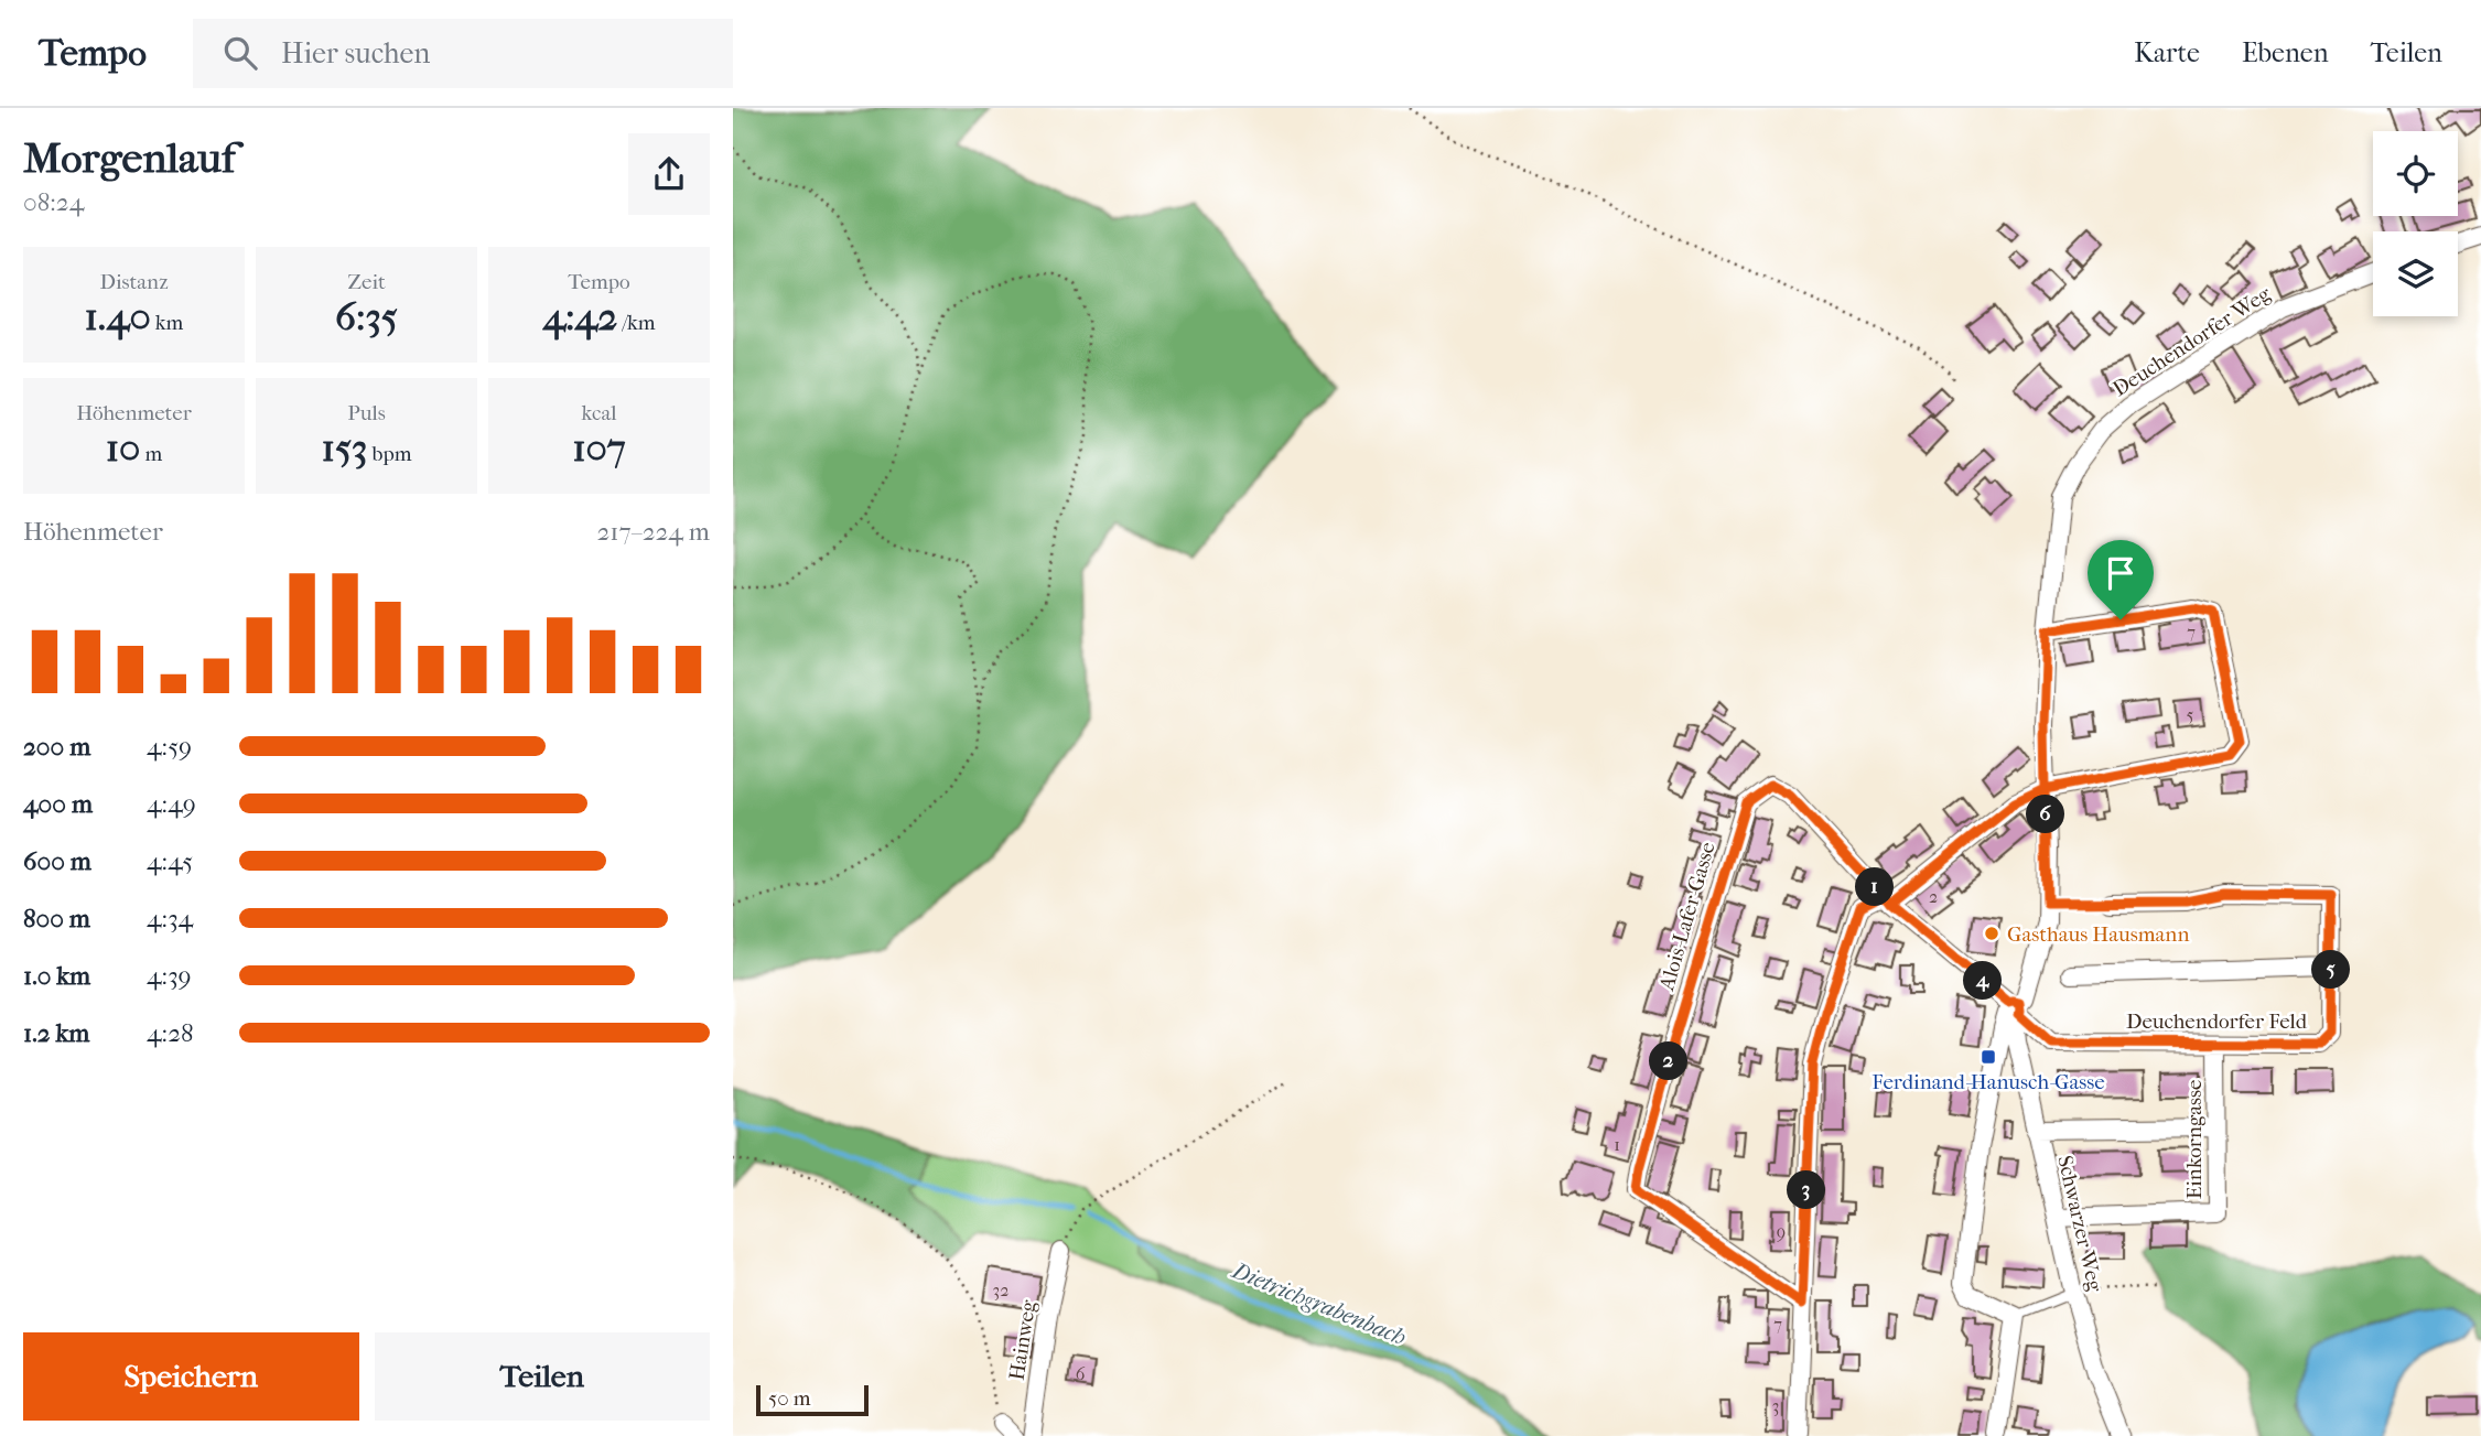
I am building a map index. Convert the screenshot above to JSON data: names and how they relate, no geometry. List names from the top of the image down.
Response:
{
  "streets": {
    "street": [
      "Deuchendorfer Weg",
      "Alois-Lafer-Gasse",
      "Deuchendorfer Feld",
      "Einkorngasse",
      "Schwarzer Weg",
      "Hainweg"
    ]
  },
  "crossings": [
    ["Deuchendorfer Weg", "Alois-Lafer-Gasse"],
    ["Deuchendorfer Weg", "Deuchendorfer Feld"],
    ["Deuchendorfer Weg", "Schwarzer Weg"],
    ["Alois-Lafer-Gasse", "Deuchendorfer Feld"],
    ["Alois-Lafer-Gasse", "Schwarzer Weg"],
    ["Deuchendorfer Feld", "Einkorngasse"],
    ["Deuchendorfer Feld", "Schwarzer Weg"],
    ["Einkorngasse", "Schwarzer Weg"]
  ],
  "water": ["Dietrichgrabenbach"],
  "places": {
    "other": ["Gasthaus Hausmann"],
    "transit": ["Ferdinand-Hanusch-Gasse"]
  },
  "house_numbers": [
    "7",
    "5",
    "2",
    "1",
    "9",
    "32",
    "7",
    "6",
    "3"
  ],
  "scale_bar": "50 m",
  "page": {
    "header": "Tempo",
    "search": "Hier suchen",
    "nav": ["Karte", "Ebenen", "Teilen"],
    "heading": ["Morgenlauf", "08:24"],
    "stats": [
      ["Distanz", "1.40 km"],
      ["Zeit", "6:35"],
      ["Tempo", "4:42 /km"],
      ["Höhenmeter", "10 m"],
      ["Puls", "153 bpm"],
      ["kcal", "107"]
    ],
    "chart": ["Höhenmeter", "217–224 m"],
    "list": [
      {
        "name": "200 m",
        "note": "4:59"
      },
      {
        "name": "400 m",
        "note": "4:49"
      },
      {
        "name": "600 m",
        "note": "4:45"
      },
      {
        "name": "800 m",
        "note": "4:34"
      },
      {
        "name": "1.0 km",
        "note": "4:39"
      },
      {
        "name": "1.2 km",
        "note": "4:28"
      }
    ],
    "pins": [
      "6",
      "1",
      "5",
      "4",
      "2",
      "3"
    ],
    "buttons": ["Speichern", "Teilen"],
    "scale": "50 m"
  }
}
